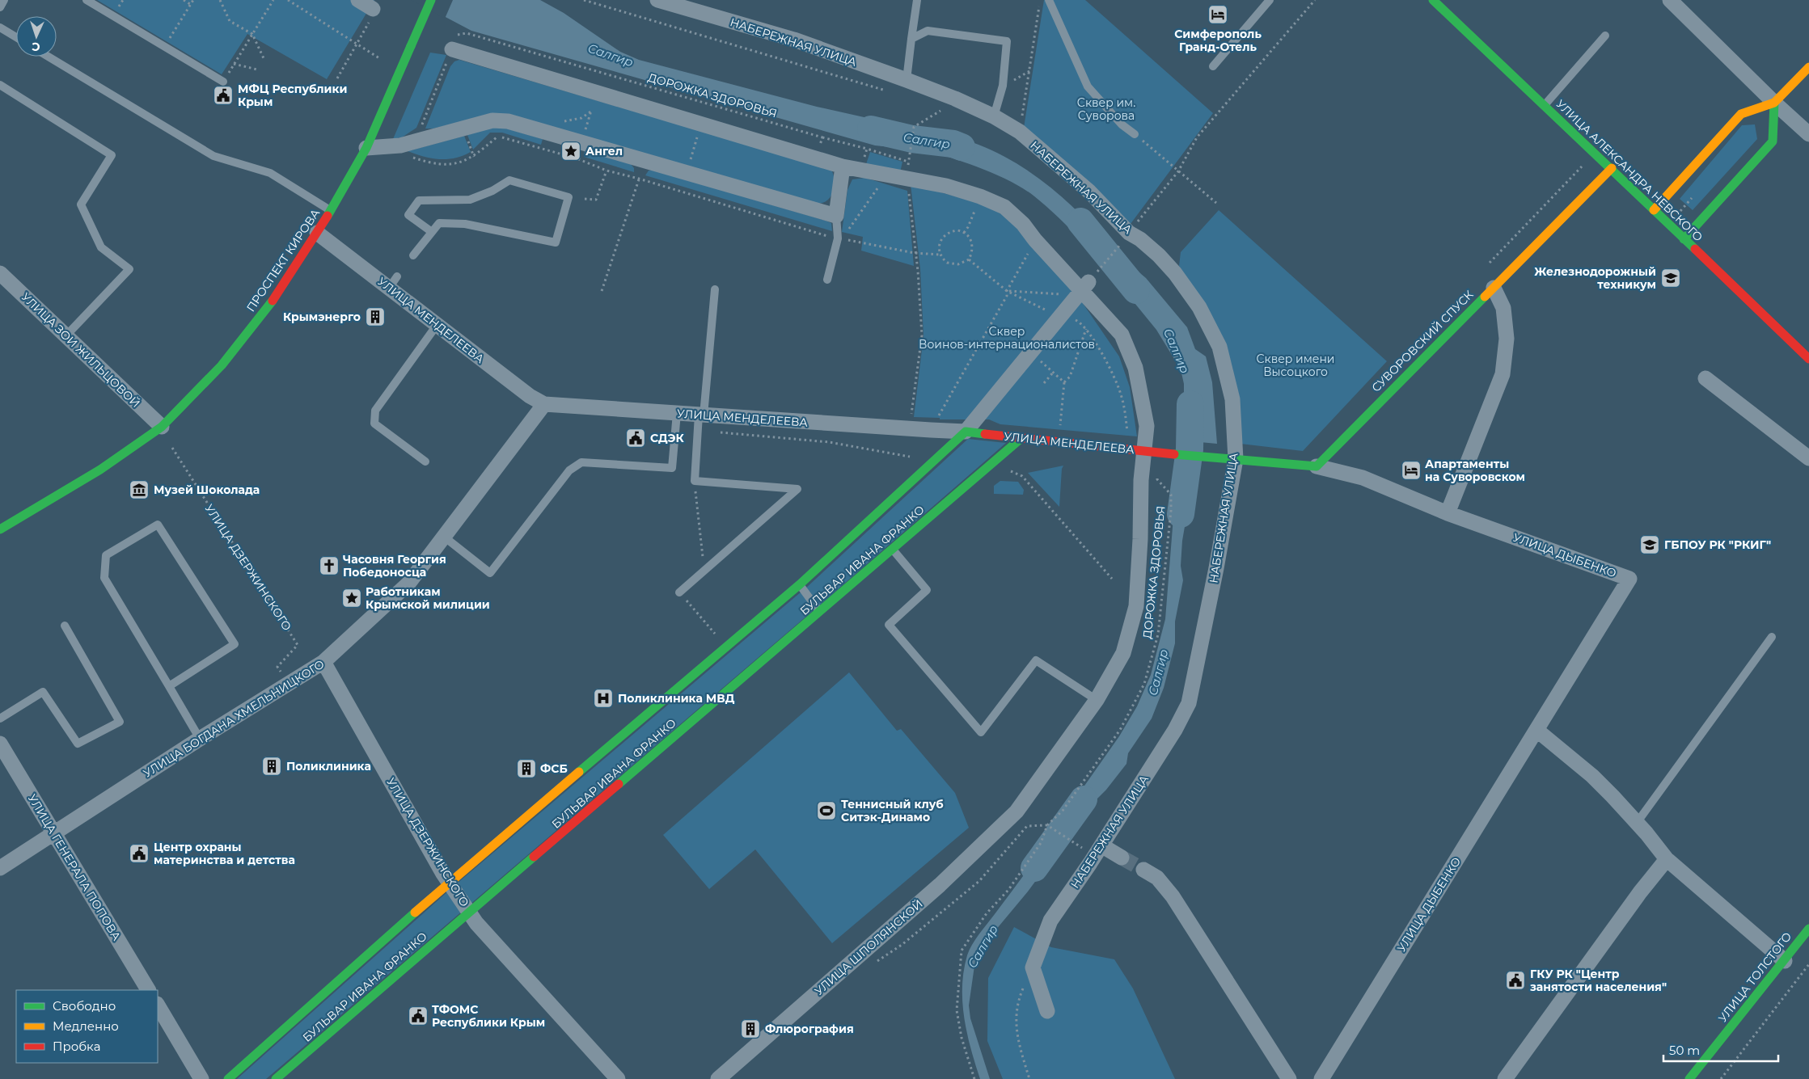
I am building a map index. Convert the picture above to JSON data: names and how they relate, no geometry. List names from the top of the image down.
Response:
{
  "streets": {
    "street": [
      "НАБЕРЕЖНАЯ УЛИЦА",
      "УЛИЦА АЛЕКСАНДРА НЕВСКОГО",
      "ПРОСПЕКТ КИРОВА",
      "УЛИЦА МЕНДЕЛЕЕВА",
      "СУВОРОВСКИЙ СПУСК",
      "УЛИЦА ЗОИ ЖИЛЬЦОВОЙ",
      "УЛИЦА ДЫБЕНКО",
      "БУЛЬВАР ИВАНА ФРАНКО",
      "УЛИЦА ДЗЕРЖИНСКОГО",
      "УЛИЦА БОГДАНА ХМЕЛЬНИЦКОГО",
      "УЛИЦА ГЕНЕРАЛА ПОПОВА",
      "УЛИЦА ШПОЛЯНСКОЙ",
      "УЛИЦА ТОЛСТОГО"
    ],
    "path": ["ДОРОЖКА ЗДОРОВЬЯ"]
  },
  "crossings": [
    ["НАБЕРЕЖНАЯ УЛИЦА", "УЛИЦА МЕНДЕЛЕЕВА"],
    ["УЛИЦА АЛЕКСАНДРА НЕВСКОГО", "СУВОРОВСКИЙ СПУСК"],
    ["ПРОСПЕКТ КИРОВА", "УЛИЦА МЕНДЕЛЕЕВА"],
    ["ПРОСПЕКТ КИРОВА", "УЛИЦА ЗОИ ЖИЛЬЦОВОЙ"],
    ["УЛИЦА МЕНДЕЛЕЕВА", "БУЛЬВАР ИВАНА ФРАНКО"],
    ["УЛИЦА МЕНДЕЛЕЕВА", "УЛИЦА БОГДАНА ХМЕЛЬНИЦКОГО"],
    ["СУВОРОВСКИЙ СПУСК", "УЛИЦА ДЫБЕНКО"],
    ["БУЛЬВАР ИВАНА ФРАНКО", "УЛИЦА ДЗЕРЖИНСКОГО"],
    ["УЛИЦА ДЗЕРЖИНСКОГО", "УЛИЦА БОГДАНА ХМЕЛЬНИЦКОГО"],
    ["УЛИЦА БОГДАНА ХМЕЛЬНИЦКОГО", "УЛИЦА ГЕНЕРАЛА ПОПОВА"]
  ],
  "water": ["Салгир"],
  "parks": ["Сквер им. Суворова", "Сквер Воинов-интернационалистов", "Сквер имени Высоцкого"],
  "places": {
    "hotel": ["Симферополь Гранд-Отель", "Апартаменты на Суворовском"],
    "public building": [
      "МФЦ Республики Крым",
      "СДЭК",
      "Центр охраны материнства и детства",
      "ГКУ РК \"Центр занятости населения\"",
      "ТФОМС Республики Крым"
    ],
    "place": ["Ангел", "Работникам Крымской милиции"],
    "school or university": ["Железнодорожный техникум", "ГБПОУ РК \"РКИГ\""],
    "building": [
      "Крымэнерго",
      "Поликлиника",
      "ФСБ",
      "Флюрография"
    ],
    "museum": ["Музей Шоколада"],
    "church": ["Часовня Георгия Победоносца"],
    "hospital": ["Поликлиника МВД"],
    "sports": ["Теннисный клуб Ситэк-Динамо"]
  },
  "legend": ["Свободно", "Медленно", "Пробка"],
  "scale_bar": "50 m",
  "north": "bottom"
}
